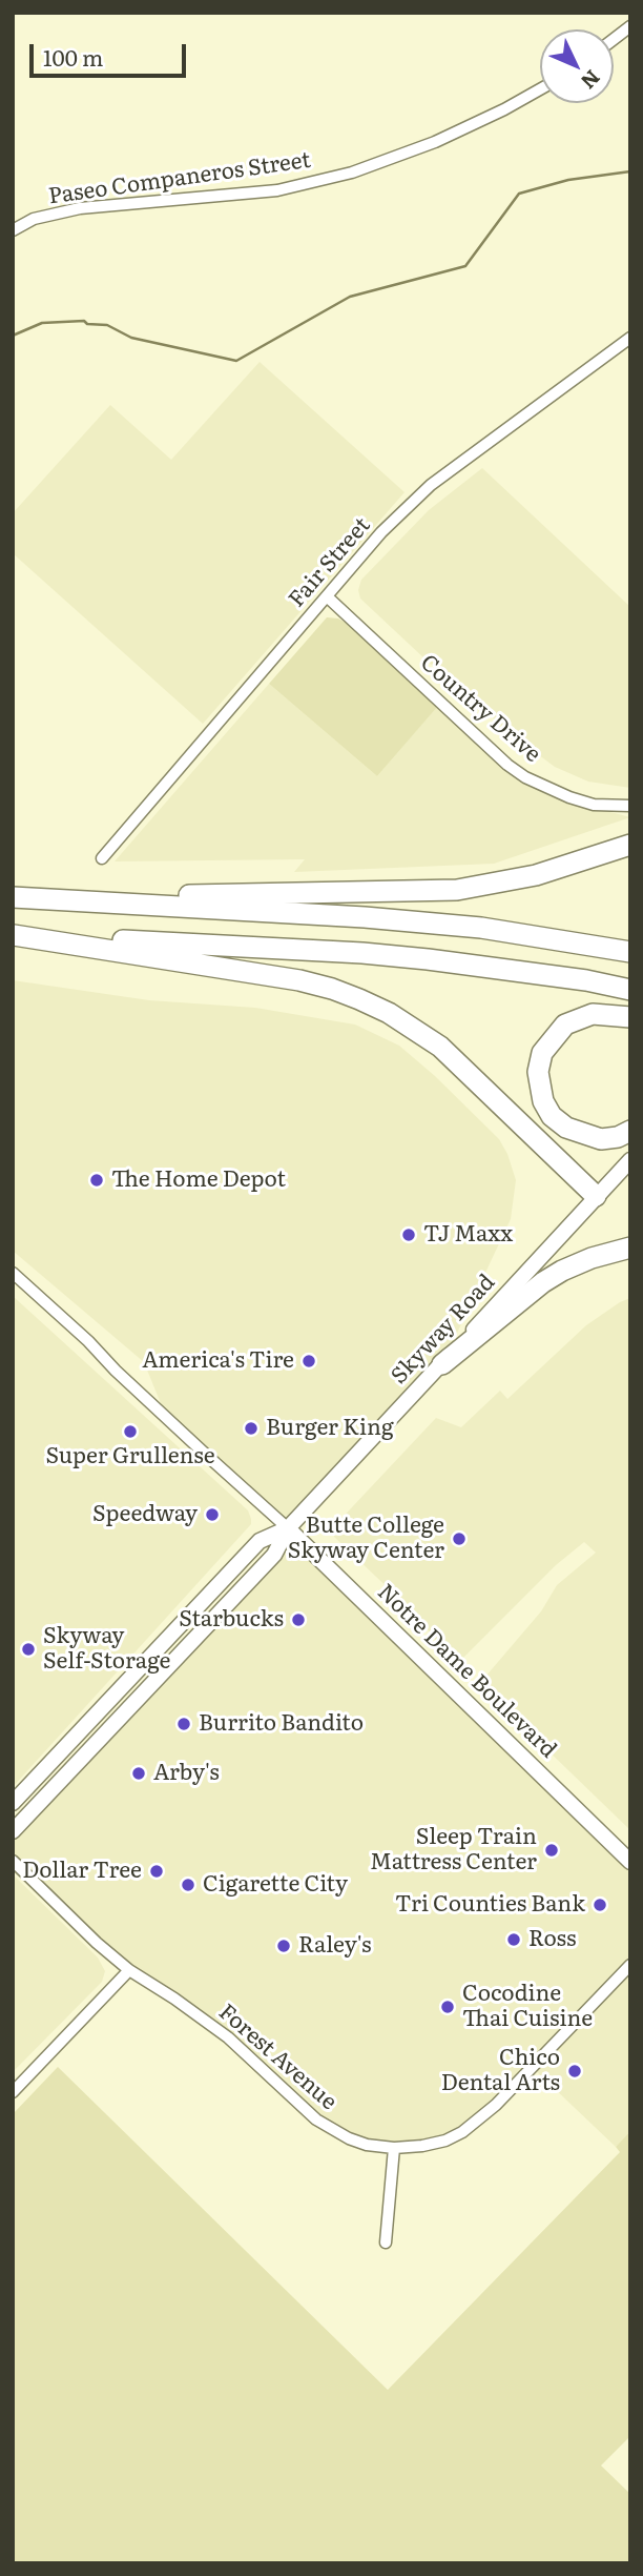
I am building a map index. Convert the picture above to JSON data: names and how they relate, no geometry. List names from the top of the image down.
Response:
{
  "streets": {
    "main road": ["Skyway Road", "Notre Dame Boulevard"],
    "street": [
      "Paseo Companeros Street",
      "Fair Street",
      "Country Drive",
      "Forest Avenue"
    ]
  },
  "crossings": [
    ["Fair Street", "Country Drive"],
    ["Skyway Road", "Notre Dame Boulevard"]
  ],
  "places": [
    "The Home Depot",
    "TJ Maxx",
    "America's Tire",
    "Burger King",
    "Super Grullense",
    "Speedway",
    "Butte College Skyway Center",
    "Starbucks",
    "Skyway Self-Storage",
    "Burrito Bandito",
    "Arby's",
    "Sleep Train Mattress Center",
    "Dollar Tree",
    "Cigarette City",
    "Tri Counties Bank",
    "Ross",
    "Raley's",
    "Cocodine Thai Cuisine",
    "Chico Dental Arts"
  ],
  "scale_bar": "100 m",
  "north": "bottom right"
}
